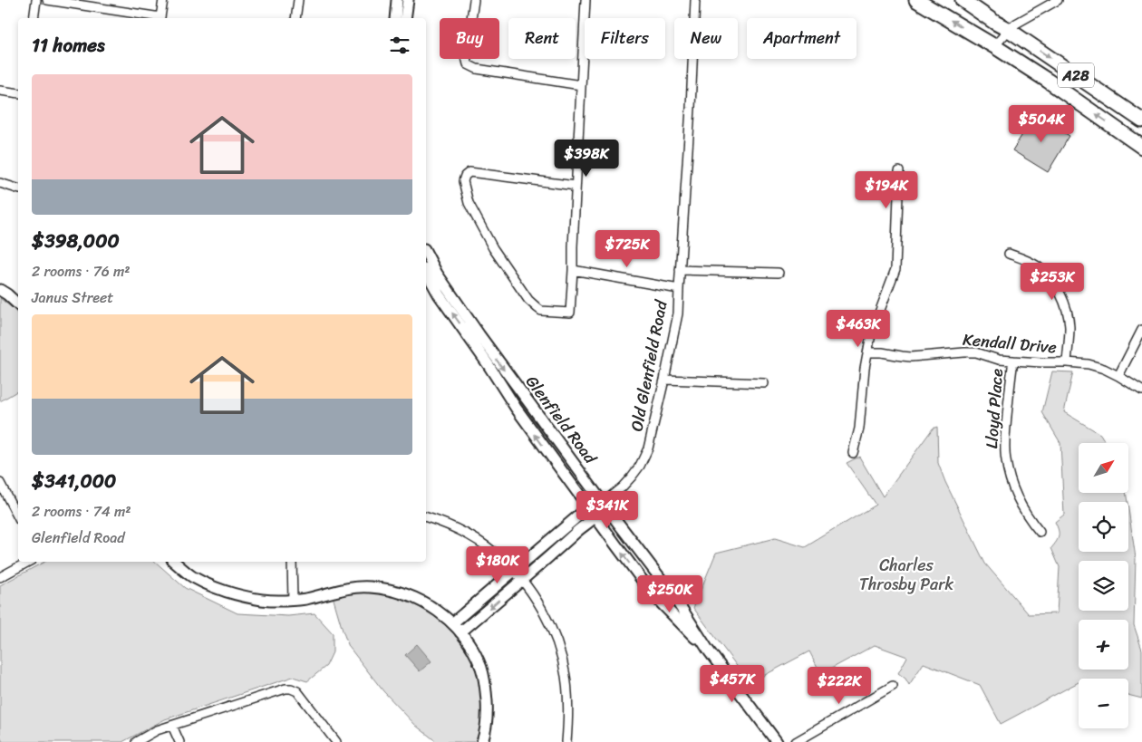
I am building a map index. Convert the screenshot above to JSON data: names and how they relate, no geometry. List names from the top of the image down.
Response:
{
  "streets": {
    "highway": ["A28"],
    "main road": ["Glenfield Road"],
    "street": ["Kendall Drive", "Old Glenfield Road", "Lloyd Place"]
  },
  "crossings": [
    ["Kendall Drive", "Lloyd Place"],
    ["Old Glenfield Road", "Glenfield Road"]
  ],
  "parks": ["Charles Throsby Park"],
  "north": "top right",
  "page": {
    "chip": [
      "Buy",
      "Rent",
      "Filters",
      "New",
      "Apartment"
    ],
    "heading": "11 homes",
    "list": [
      {
        "name": "$398,000",
        "note": "2 rooms · 76 m² · Janus Street"
      },
      {
        "name": "$341,000",
        "note": "2 rooms · 74 m² · Glenfield Road"
      }
    ],
    "price": [
      "$504K",
      "$398K",
      "$194K",
      "$725K",
      "$253K",
      "$463K",
      "$341K",
      "$180K",
      "$250K",
      "$457K",
      "$222K"
    ],
    "map_buttons": ["+", "−"]
  }
}
